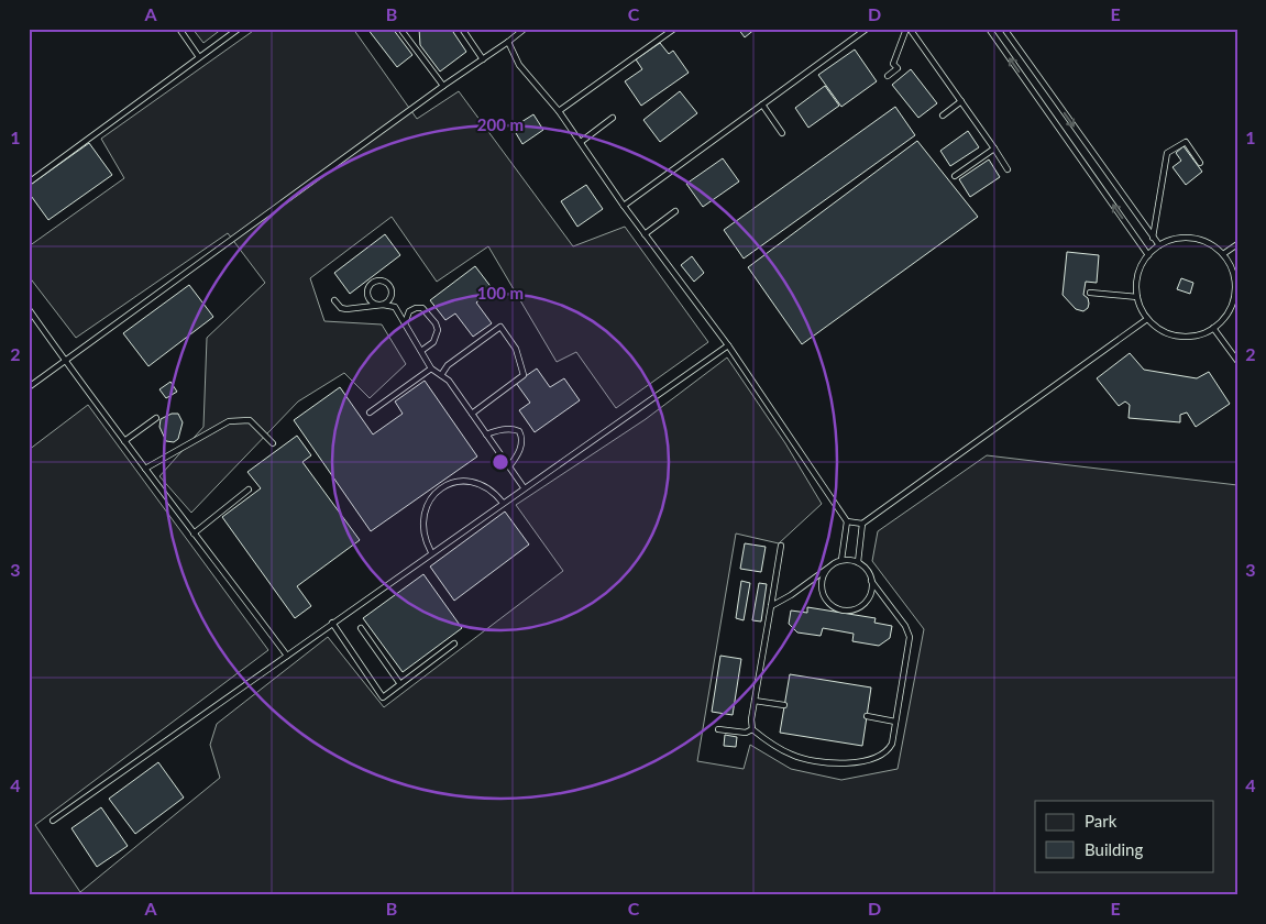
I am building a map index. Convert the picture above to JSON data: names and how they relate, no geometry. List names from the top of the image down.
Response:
{
  "legend": ["Park", "Building"],
  "grid": {
    "columns": [
      "A",
      "B",
      "C",
      "D",
      "E"
    ],
    "rows": [
      "1",
      "2",
      "3",
      "4"
    ]
  },
  "rings": ["200 m", "100 m"]
}
